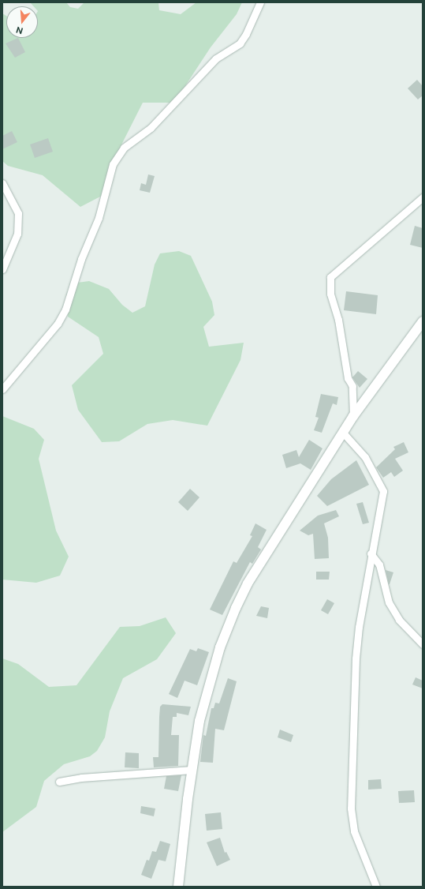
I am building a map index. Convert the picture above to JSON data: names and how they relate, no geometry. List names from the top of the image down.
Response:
{
  "north": "bottom"
}
